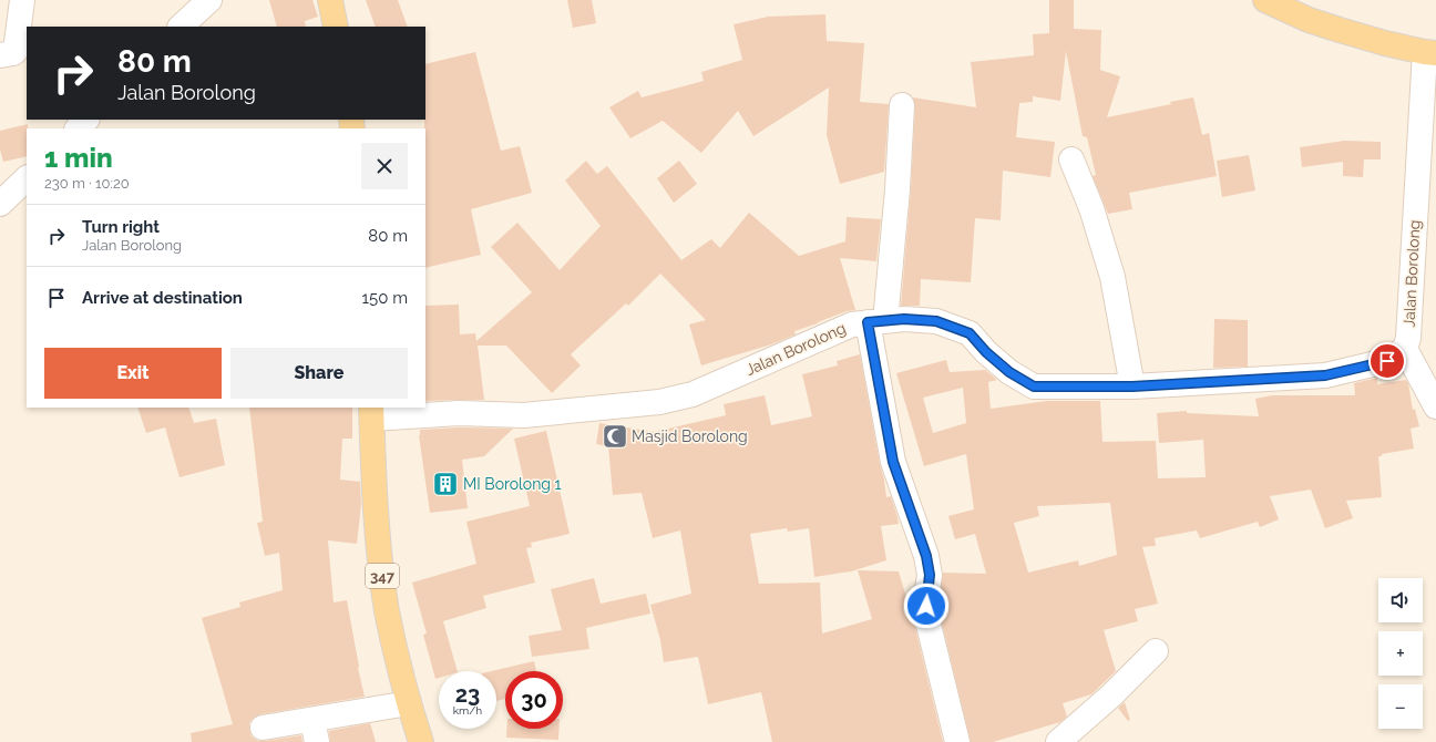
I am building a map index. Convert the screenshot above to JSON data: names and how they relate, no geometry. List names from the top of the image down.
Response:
{
  "streets": {
    "main road": ["347"],
    "street": ["Jalan Borolong"]
  },
  "crossings": [
    ["Jalan Borolong", "347"]
  ],
  "places": {
    "mosque": ["Masjid Borolong"],
    "building": ["MI Borolong 1"]
  },
  "page": {
    "turn": ["80 m", "Jalan Borolong"],
    "heading": ["1 min", "230 m · 10:20"],
    "list": [
      {
        "name": "Turn right",
        "note": "Jalan Borolong",
        "value": "80 m"
      },
      {
        "name": "Arrive at destination",
        "value": "150 m"
      }
    ],
    "buttons": ["Exit", "Share"],
    "map_buttons": ["+", "−"],
    "speed": "23 km/h",
    "limit": "30"
  }
}
